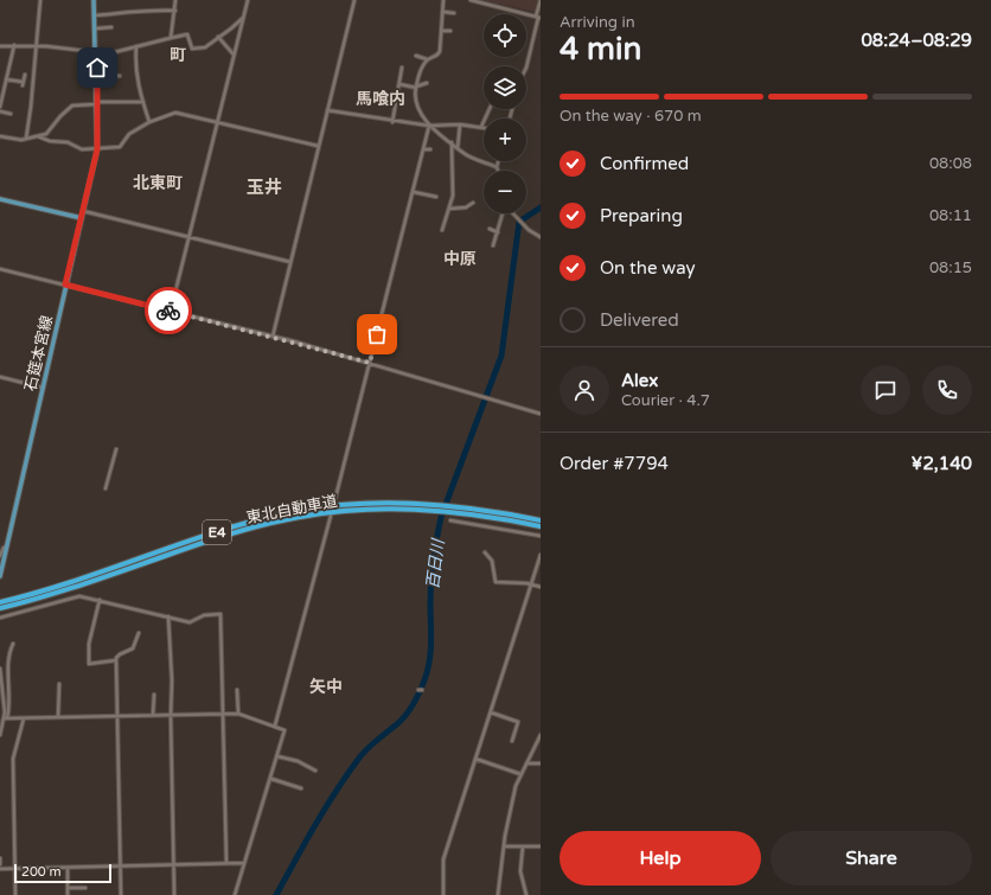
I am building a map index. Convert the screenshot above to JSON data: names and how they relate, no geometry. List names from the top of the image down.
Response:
{
  "streets": {
    "highway": ["東北自動車道", "E4"],
    "main road": ["石筵本宮線"]
  },
  "districts": [
    "町",
    "馬喰内",
    "北東町",
    "玉井",
    "中原",
    "矢中"
  ],
  "water": ["百日川"],
  "scale_bar": "200 m",
  "page": {
    "heading": ["4 min", "Arriving in", "08:24–08:29"],
    "panel": [
      "Alex",
      "Courier · 4.7",
      "Order #7794",
      "¥2,140"
    ],
    "map_buttons": ["+", "−"],
    "bar": "On the way · 670 m",
    "list": [
      ["Confirmed", "08:08"],
      ["Preparing", "08:11"],
      ["On the way", "08:15"],
      "Delivered"
    ],
    "buttons": ["Help", "Share"],
    "scale": "200 m"
  }
}
